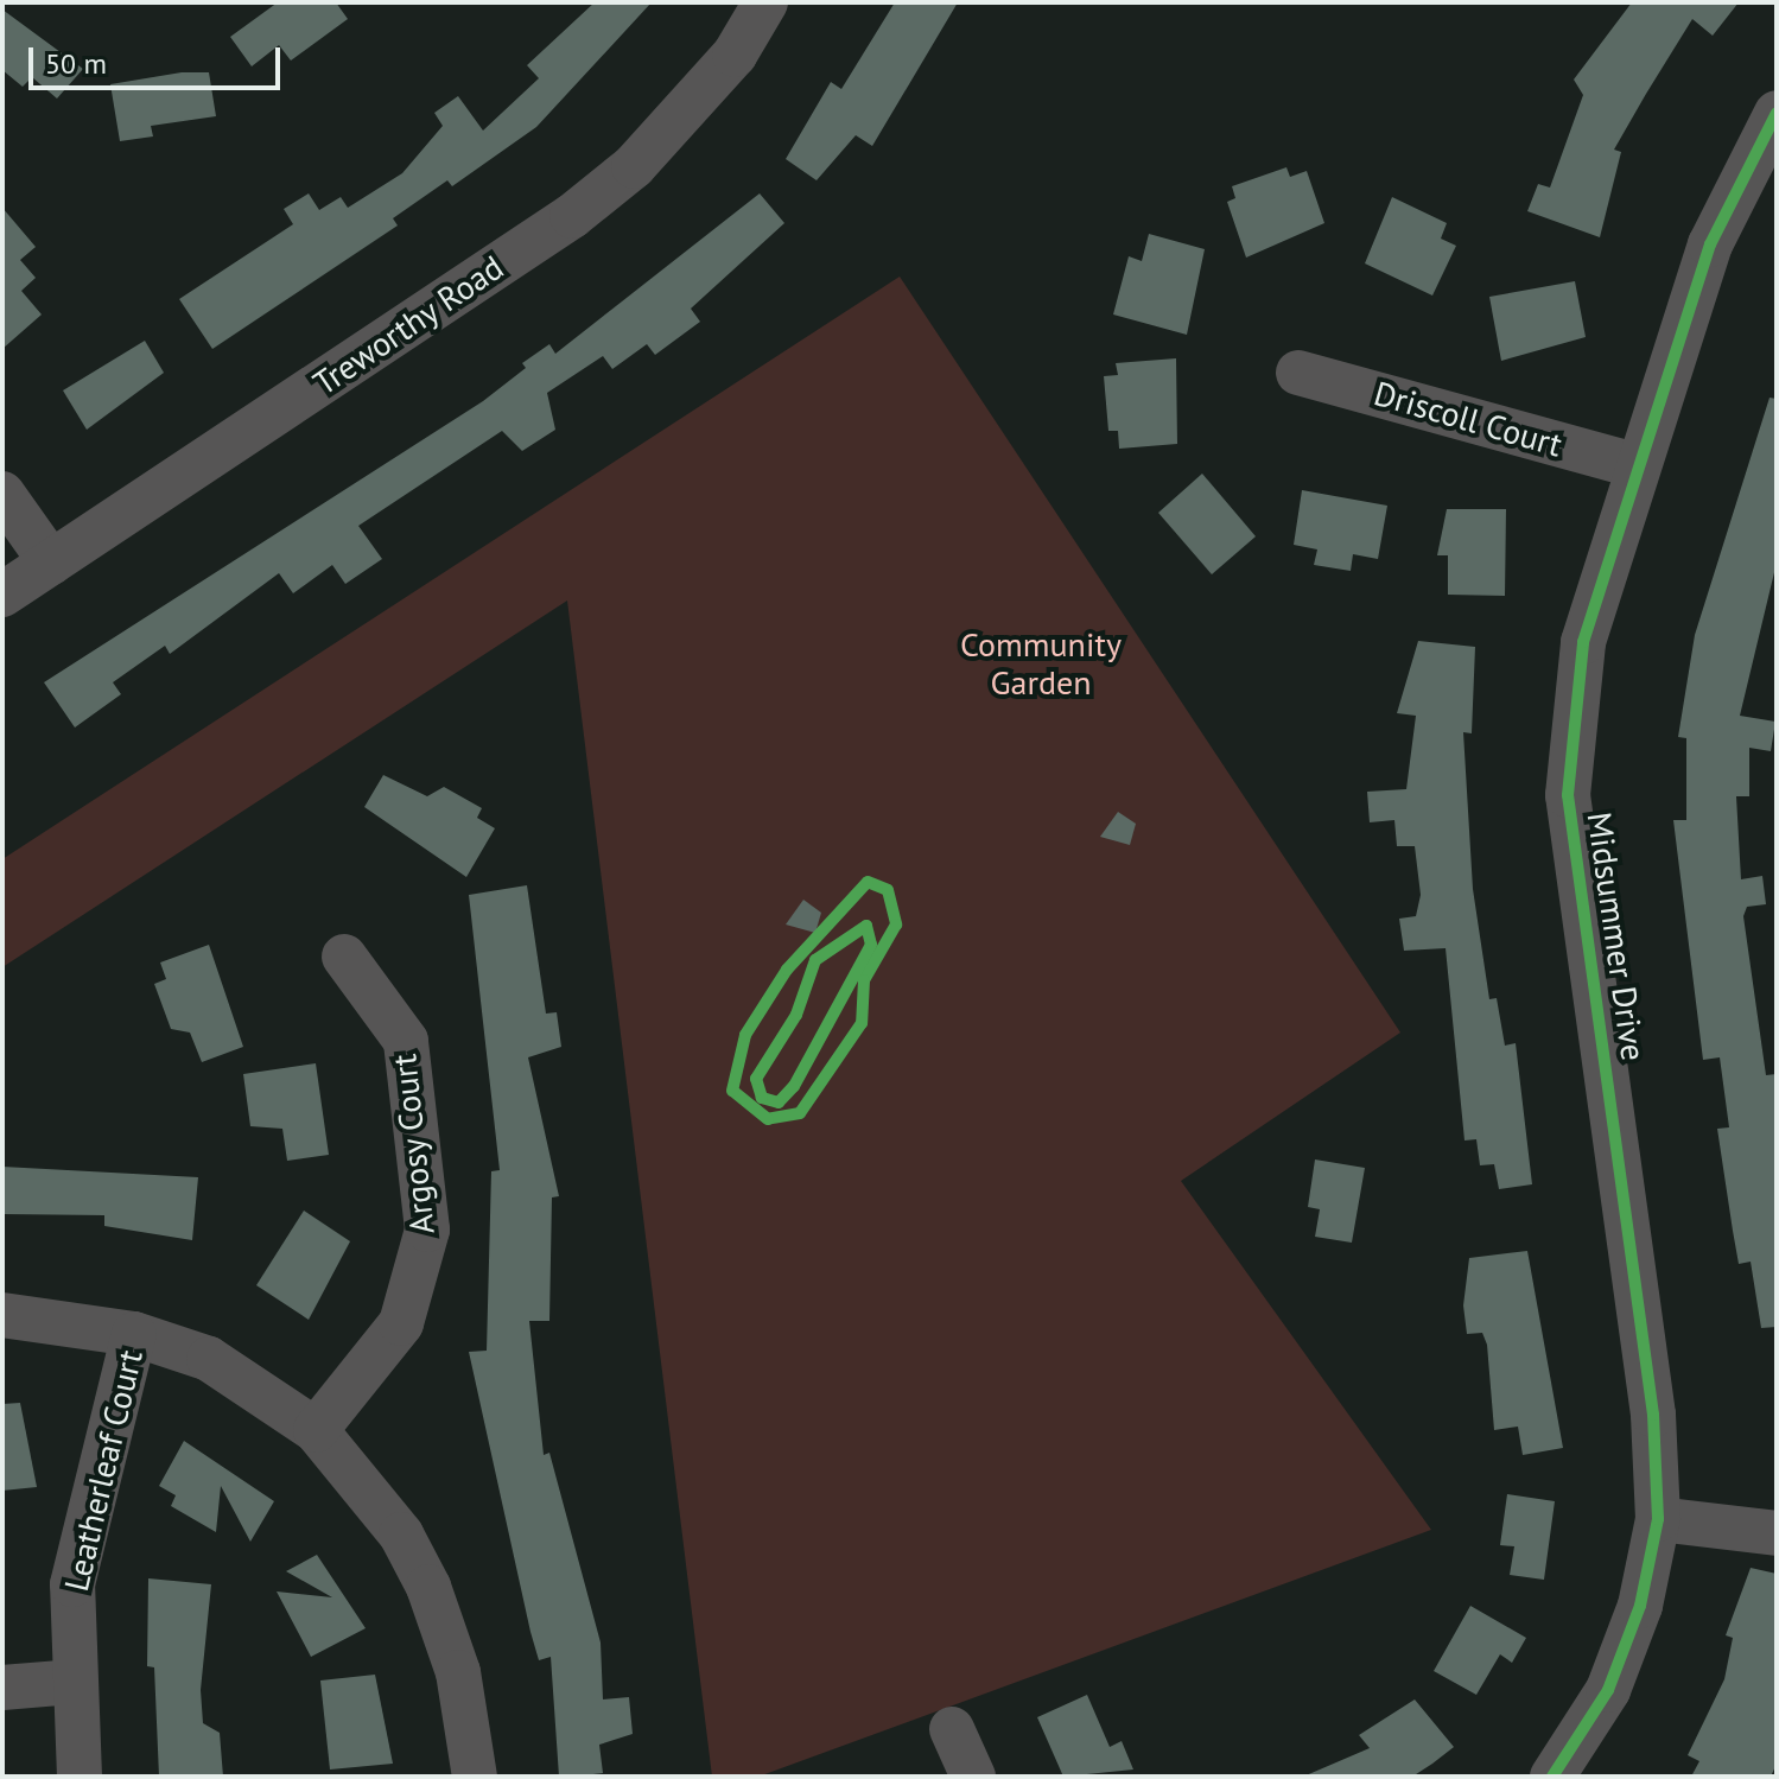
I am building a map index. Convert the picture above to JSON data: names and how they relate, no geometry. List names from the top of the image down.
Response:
{
  "streets": {
    "street": [
      "Treworthy Road",
      "Driscoll Court",
      "Midsummer Drive",
      "Argosy Court",
      "Leatherleaf Court"
    ]
  },
  "crossings": [
    ["Driscoll Court", "Midsummer Drive"]
  ],
  "parks": ["Community Garden"],
  "scale_bar": "50 m"
}
